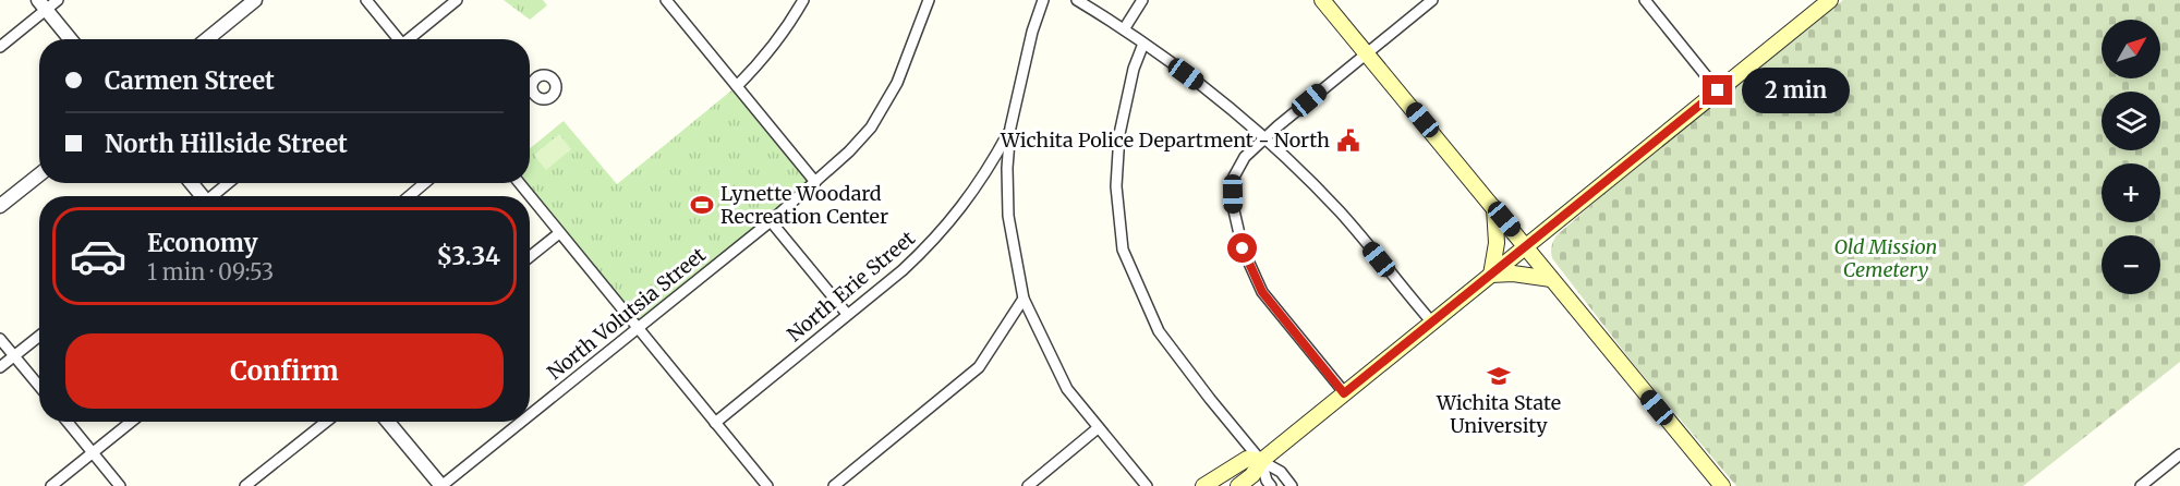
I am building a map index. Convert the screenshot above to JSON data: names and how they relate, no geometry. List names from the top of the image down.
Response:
{
  "streets": {
    "street": ["North Erie Street", "North Volutsia Street"]
  },
  "parks": ["Old Mission Cemetery"],
  "places": {
    "public building": ["Wichita Police Department - North"],
    "sports": ["Lynette Woodard Recreation Center"],
    "school or university": ["Wichita State University"]
  },
  "north": "top right",
  "page": {
    "map_buttons": ["+", "−"],
    "banner": ["Carmen Street", "North Hillside Street"],
    "bubble": "2 min",
    "list": [
      {
        "name": "Economy",
        "note": "1 min · 09:53",
        "value": "$3.34"
      }
    ],
    "buttons": "Confirm"
  }
}
